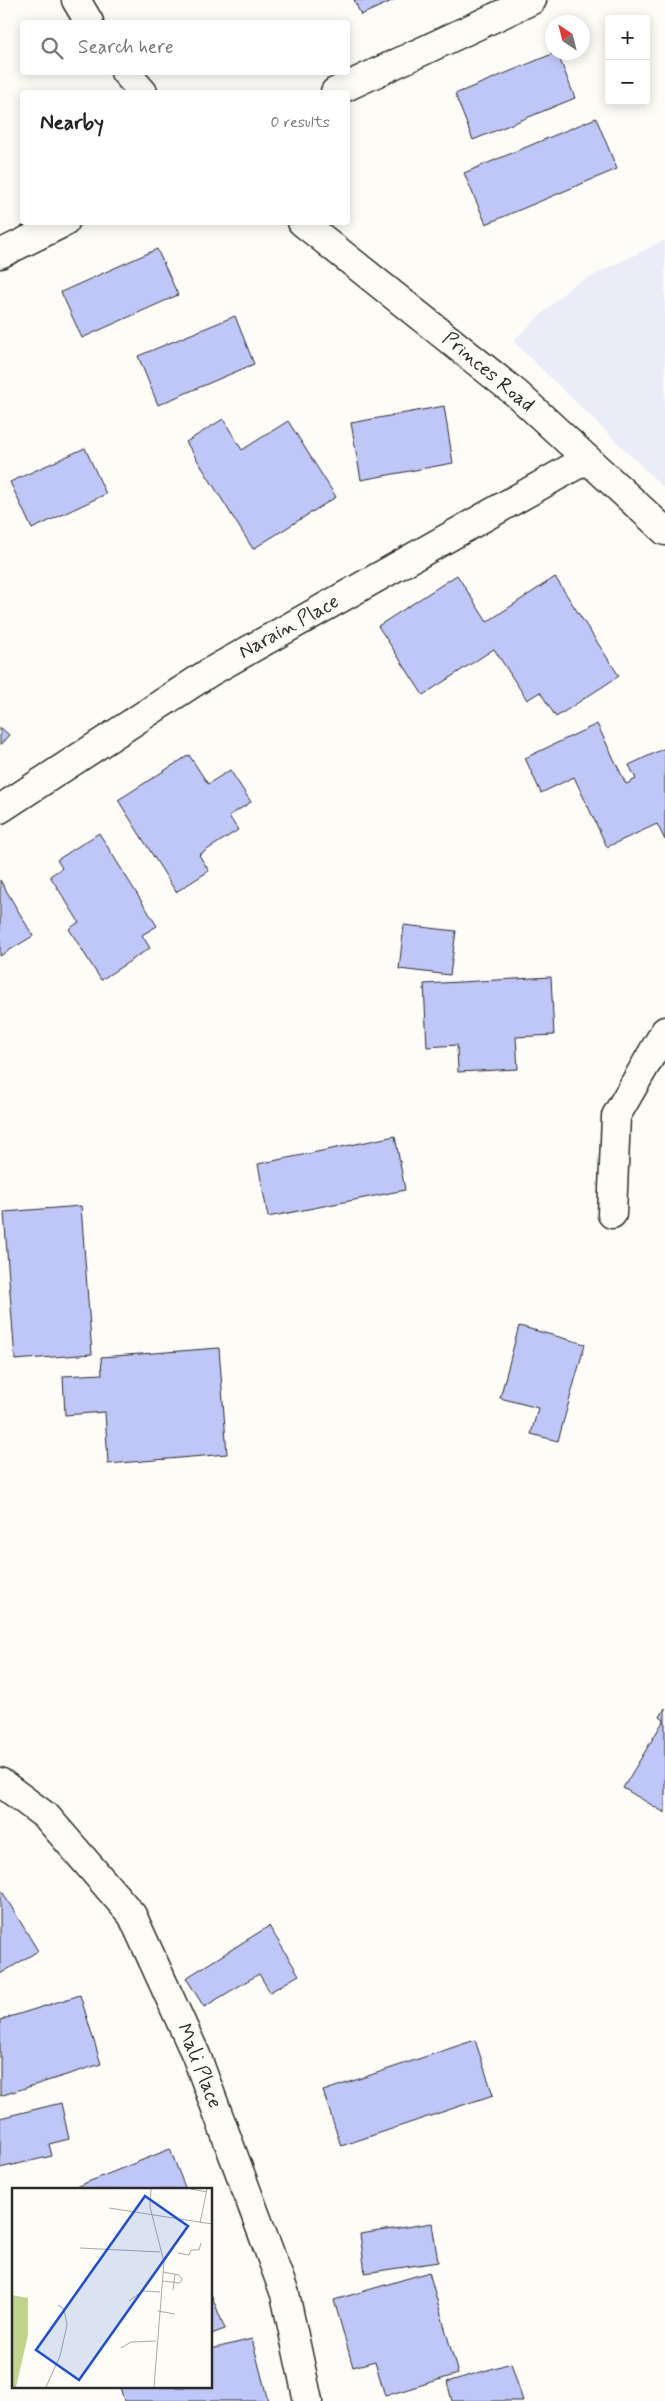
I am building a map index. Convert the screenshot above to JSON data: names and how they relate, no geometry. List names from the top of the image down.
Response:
{
  "streets": {
    "street": ["Princes Road", "Narain Place", "Mali Place"]
  },
  "crossings": [
    ["Princes Road", "Narain Place"]
  ],
  "north": "top left",
  "page": {
    "map_buttons": ["+", "−"],
    "search": "Search here",
    "heading": ["Nearby", "0 results"]
  }
}
